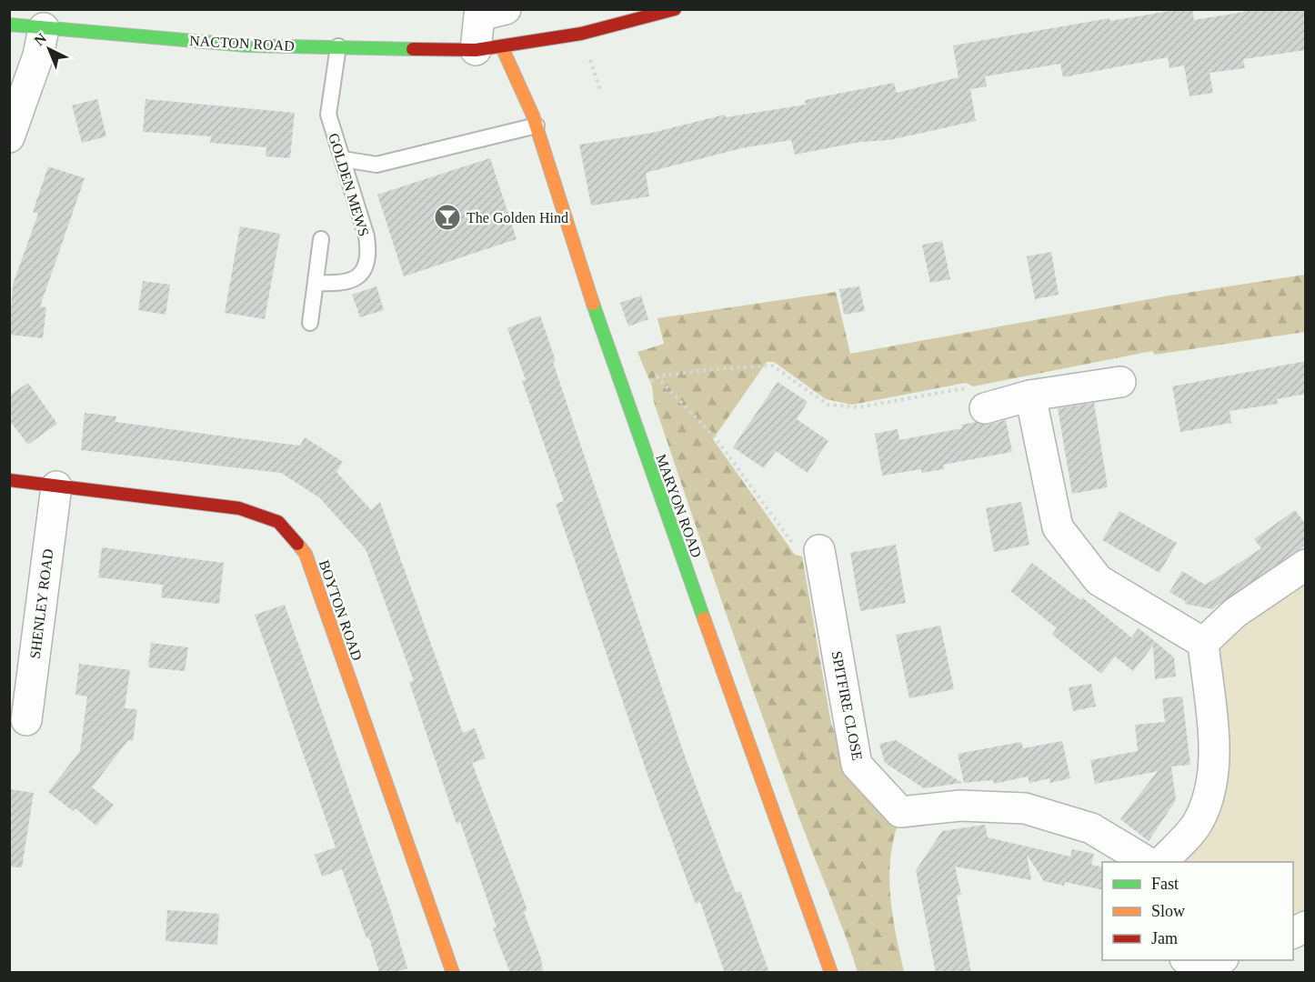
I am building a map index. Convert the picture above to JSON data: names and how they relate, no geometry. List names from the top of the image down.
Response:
{
  "streets": {
    "street": [
      "NACTON ROAD",
      "MARYON ROAD",
      "SHENLEY ROAD",
      "BOYTON ROAD",
      "SPITFIRE CLOSE"
    ],
    "lane": ["GOLDEN MEWS"]
  },
  "crossings": [
    ["NACTON ROAD", "GOLDEN MEWS"],
    ["NACTON ROAD", "MARYON ROAD"],
    ["SHENLEY ROAD", "BOYTON ROAD"]
  ],
  "places": {
    "bar": ["The Golden Hind"]
  },
  "legend": ["Fast", "Slow", "Jam"],
  "north": "top left"
}
